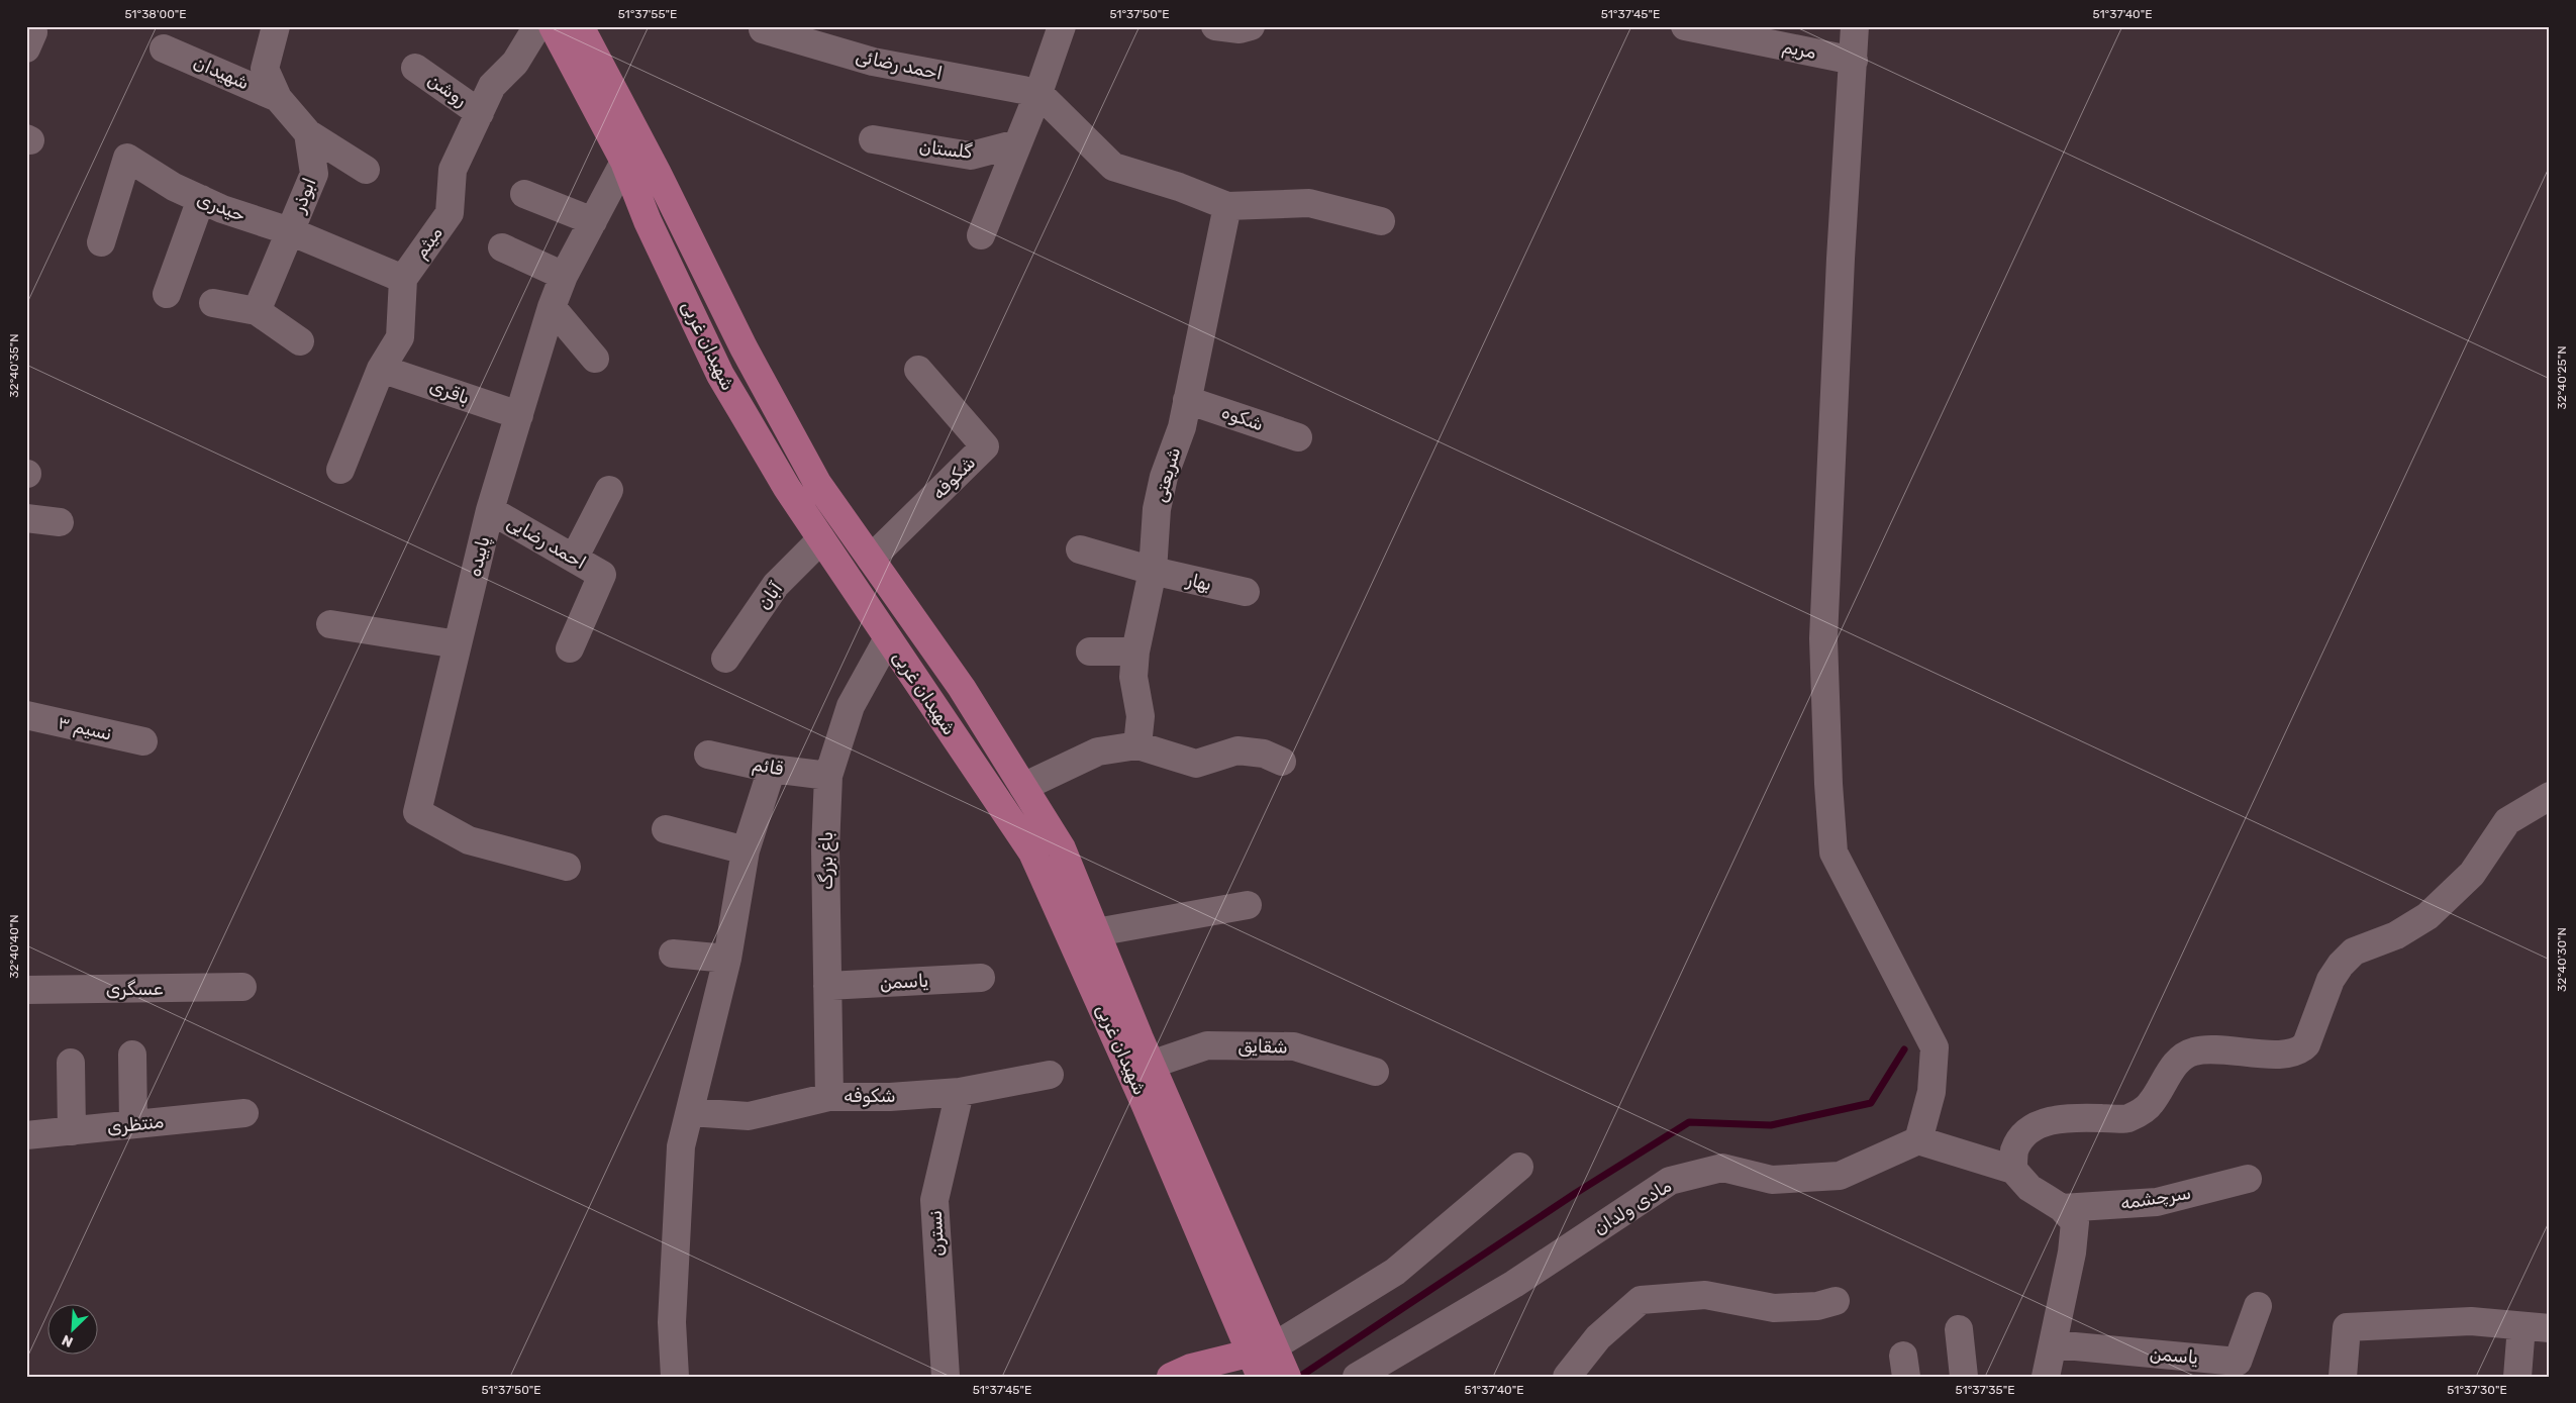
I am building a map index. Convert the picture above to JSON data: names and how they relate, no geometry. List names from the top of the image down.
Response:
{
  "streets": {
    "main road": ["شهیدان غربی"],
    "street": [
      "مریم",
      "احمد رضائی",
      "شهیدان",
      "روشن",
      "گلستان",
      "ابوذر",
      "حیدری",
      "میثم",
      "باقری",
      "شکوه",
      "شریعتی",
      "شکوفه",
      "احمد رضایی",
      "پابیده",
      "بهار",
      "آبان",
      "نسیم ۳",
      "قائم",
      "باغ بزرگ",
      "یاسمن",
      "عسگری",
      "شقایق",
      "منتظری",
      "سرچشمه",
      "مادی ولدان",
      "نسترن"
    ]
  },
  "crossings": [
    ["روشن", "میثم"],
    ["ابوذر", "حیدری"],
    ["حیدری", "میثم"],
    ["شهیدان غربی", "شکوفه"],
    ["شهیدان غربی", "پابیده"],
    ["شهیدان غربی", "آبان"],
    ["شهیدان غربی", "باغ بزرگ"],
    ["شهیدان غربی", "شقایق"],
    ["باقری", "پابیده"],
    ["شکوه", "شریعتی"],
    ["شریعتی", "بهار"],
    ["شکوفه", "باغ بزرگ"],
    ["شکوفه", "نسترن"],
    ["احمد رضایی", "پابیده"],
    ["قائم", "باغ بزرگ"],
    ["باغ بزرگ", "یاسمن"]
  ],
  "north": "bottom left",
  "coordinates": [
    "51°38'00\"E",
    "51°37'55\"E",
    "51°37'50\"E",
    "51°37'45\"E",
    "51°37'40\"E",
    "32°40'35\"N",
    "32°40'25\"N",
    "32°40'40\"N",
    "32°40'30\"N",
    "51°37'35\"E",
    "51°37'30\"E"
  ]
}
